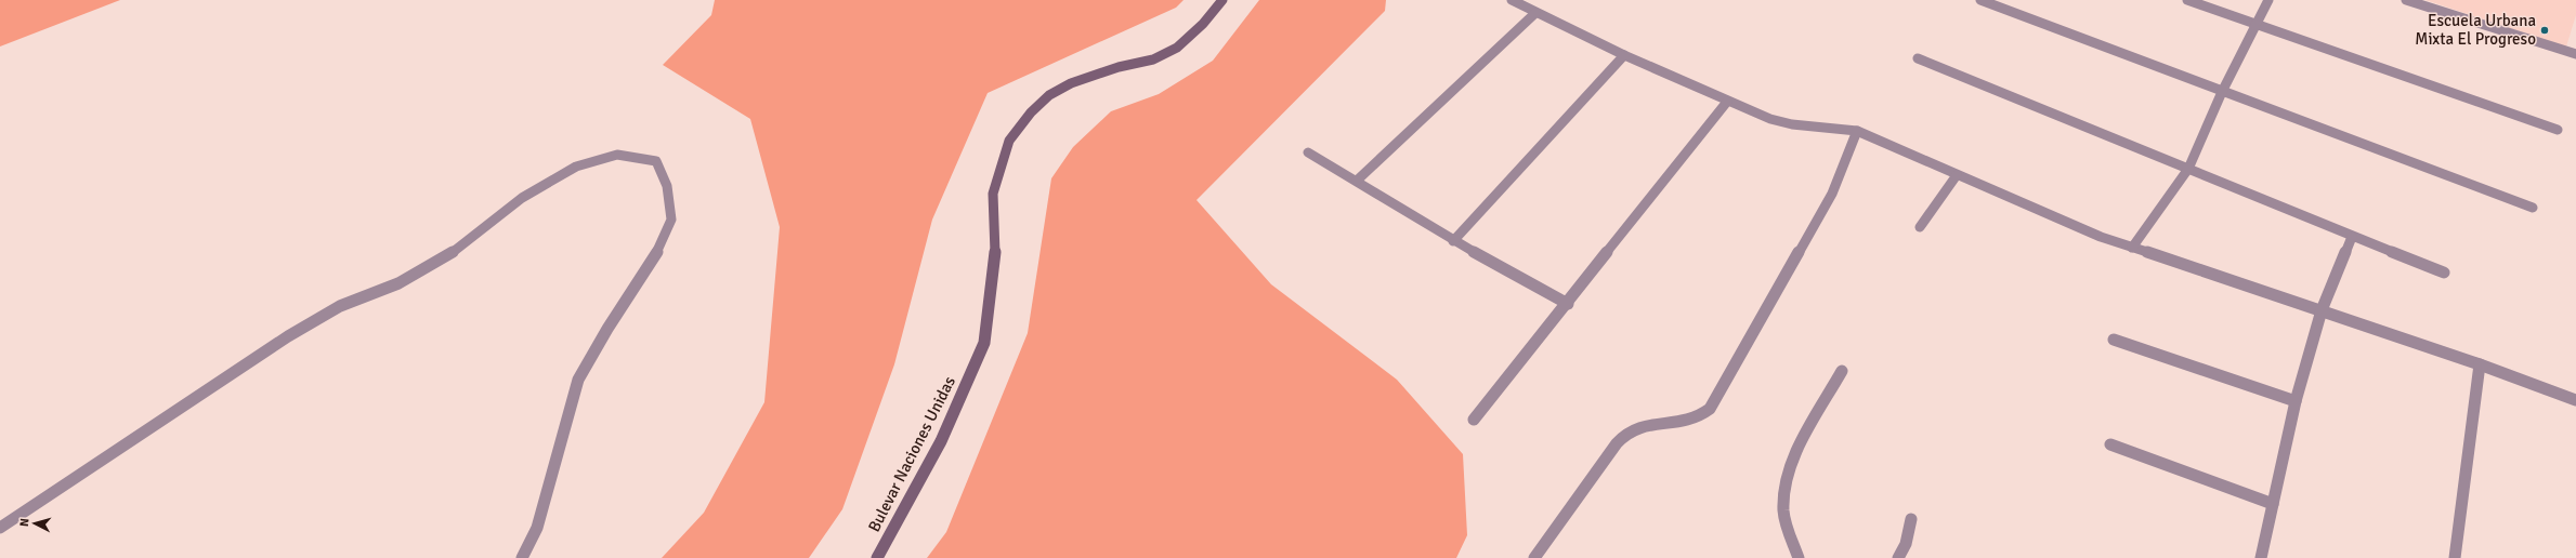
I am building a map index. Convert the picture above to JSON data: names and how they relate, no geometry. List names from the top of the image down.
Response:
{
  "streets": {
    "main road": ["Bulevar Naciones Unidas"]
  },
  "places": ["Escuela Urbana Mixta El Progreso"],
  "north": "left"
}
